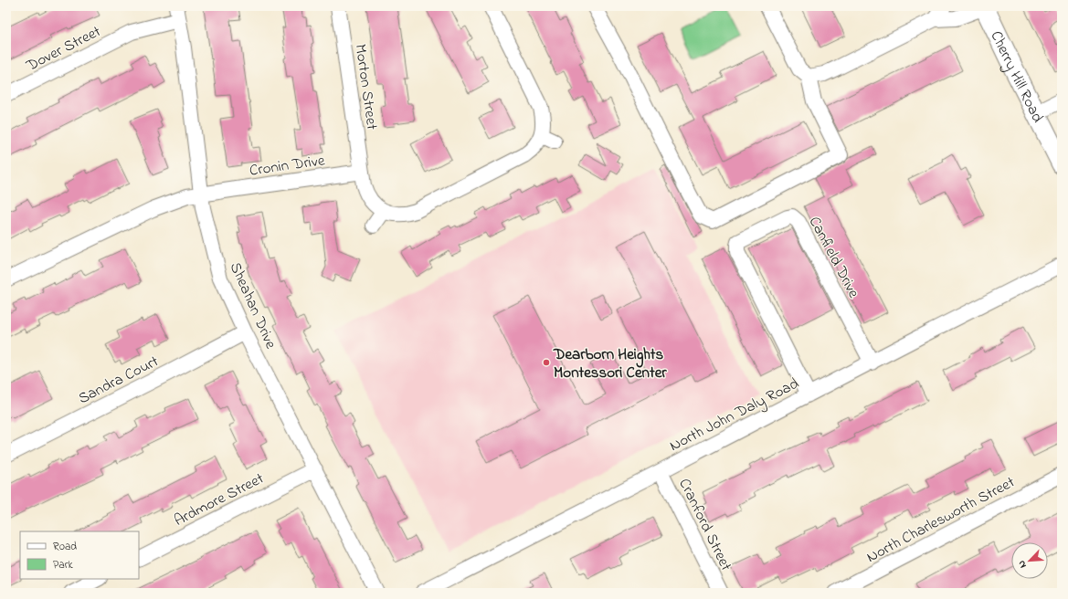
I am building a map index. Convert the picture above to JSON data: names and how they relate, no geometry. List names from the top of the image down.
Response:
{
  "streets": {
    "main road": ["Cherry Hill Road"],
    "street": [
      "Dover Street",
      "Morton Street",
      "Cronin Drive",
      "Canfield Drive",
      "Sheahan Drive",
      "Sandra Court",
      "North John Daly Road",
      "Ardmore Street",
      "North Charlesworth Street",
      "Cranford Street"
    ]
  },
  "crossings": [
    ["Dover Street", "Sheahan Drive"],
    ["Morton Street", "Cronin Drive"],
    ["Cronin Drive", "Sheahan Drive"],
    ["Canfield Drive", "North John Daly Road"],
    ["Sheahan Drive", "Sandra Court"],
    ["Sheahan Drive", "Ardmore Street"],
    ["North John Daly Road", "Cranford Street"]
  ],
  "places": ["Dearborn Heights Montessori Center"],
  "legend": ["Road", "Park"],
  "north": "bottom left"
}
